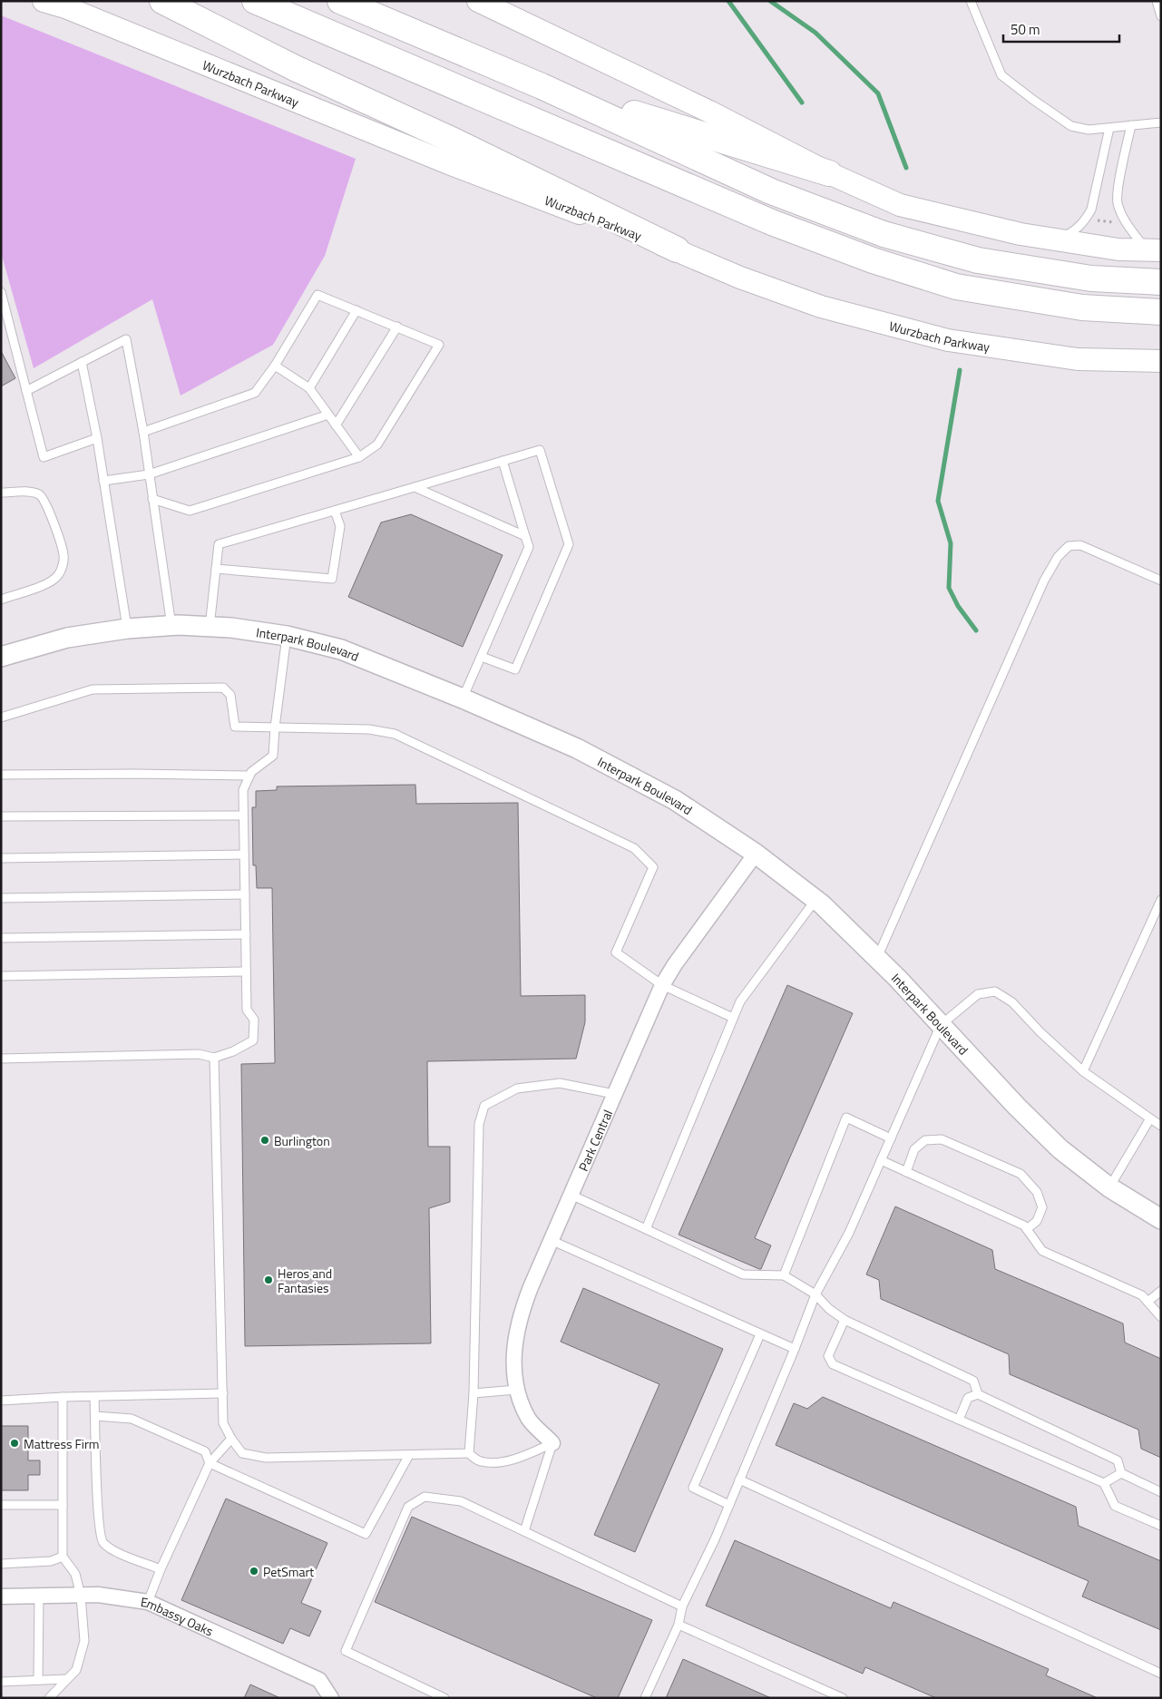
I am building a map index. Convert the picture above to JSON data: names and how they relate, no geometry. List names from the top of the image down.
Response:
{
  "streets": {
    "main road": ["Wurzbach Parkway"],
    "street": ["Interpark Boulevard", "Park Central", "Embassy Oaks"]
  },
  "crossings": [
    ["Interpark Boulevard", "Park Central"]
  ],
  "places": [
    "Burlington",
    "Heros and Fantasies",
    "Mattress Firm",
    "PetSmart"
  ],
  "scale_bar": "50 m"
}
